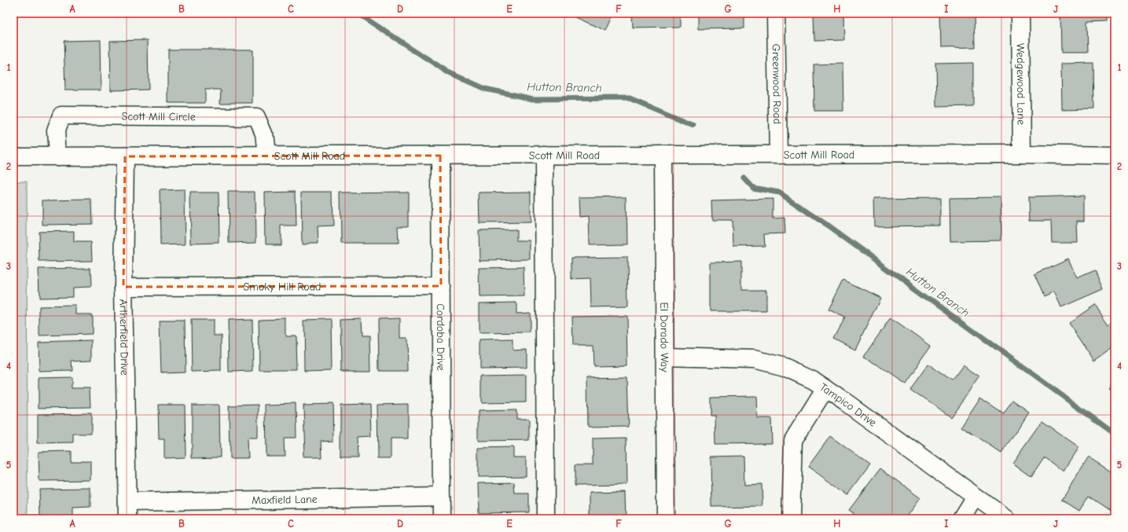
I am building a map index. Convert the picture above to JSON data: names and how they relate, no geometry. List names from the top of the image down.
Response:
{
  "streets": {
    "street": [
      "Greenwood Road",
      "Wedgewood Lane",
      "Scott Mill Circle",
      "Scott Mill Road",
      "Smoky Hill Road",
      "Artherfield Drive",
      "Cordoba Drive",
      "El Dorado Way",
      "Tampico Drive",
      "Maxfield Lane"
    ]
  },
  "crossings": [
    ["Greenwood Road", "Scott Mill Road"],
    ["Wedgewood Lane", "Scott Mill Road"],
    ["Scott Mill Circle", "Scott Mill Road"],
    ["Scott Mill Road", "Artherfield Drive"],
    ["Scott Mill Road", "Cordoba Drive"],
    ["Scott Mill Road", "El Dorado Way"],
    ["Smoky Hill Road", "Artherfield Drive"],
    ["Smoky Hill Road", "Cordoba Drive"],
    ["Artherfield Drive", "Maxfield Lane"],
    ["Cordoba Drive", "Maxfield Lane"],
    ["El Dorado Way", "Tampico Drive"]
  ],
  "water": ["Hutton Branch"],
  "grid": {
    "columns": [
      "A",
      "B",
      "C",
      "D",
      "E",
      "F",
      "G",
      "H",
      "I",
      "J"
    ],
    "rows": [
      "1",
      "2",
      "3",
      "4",
      "5"
    ]
  }
}
